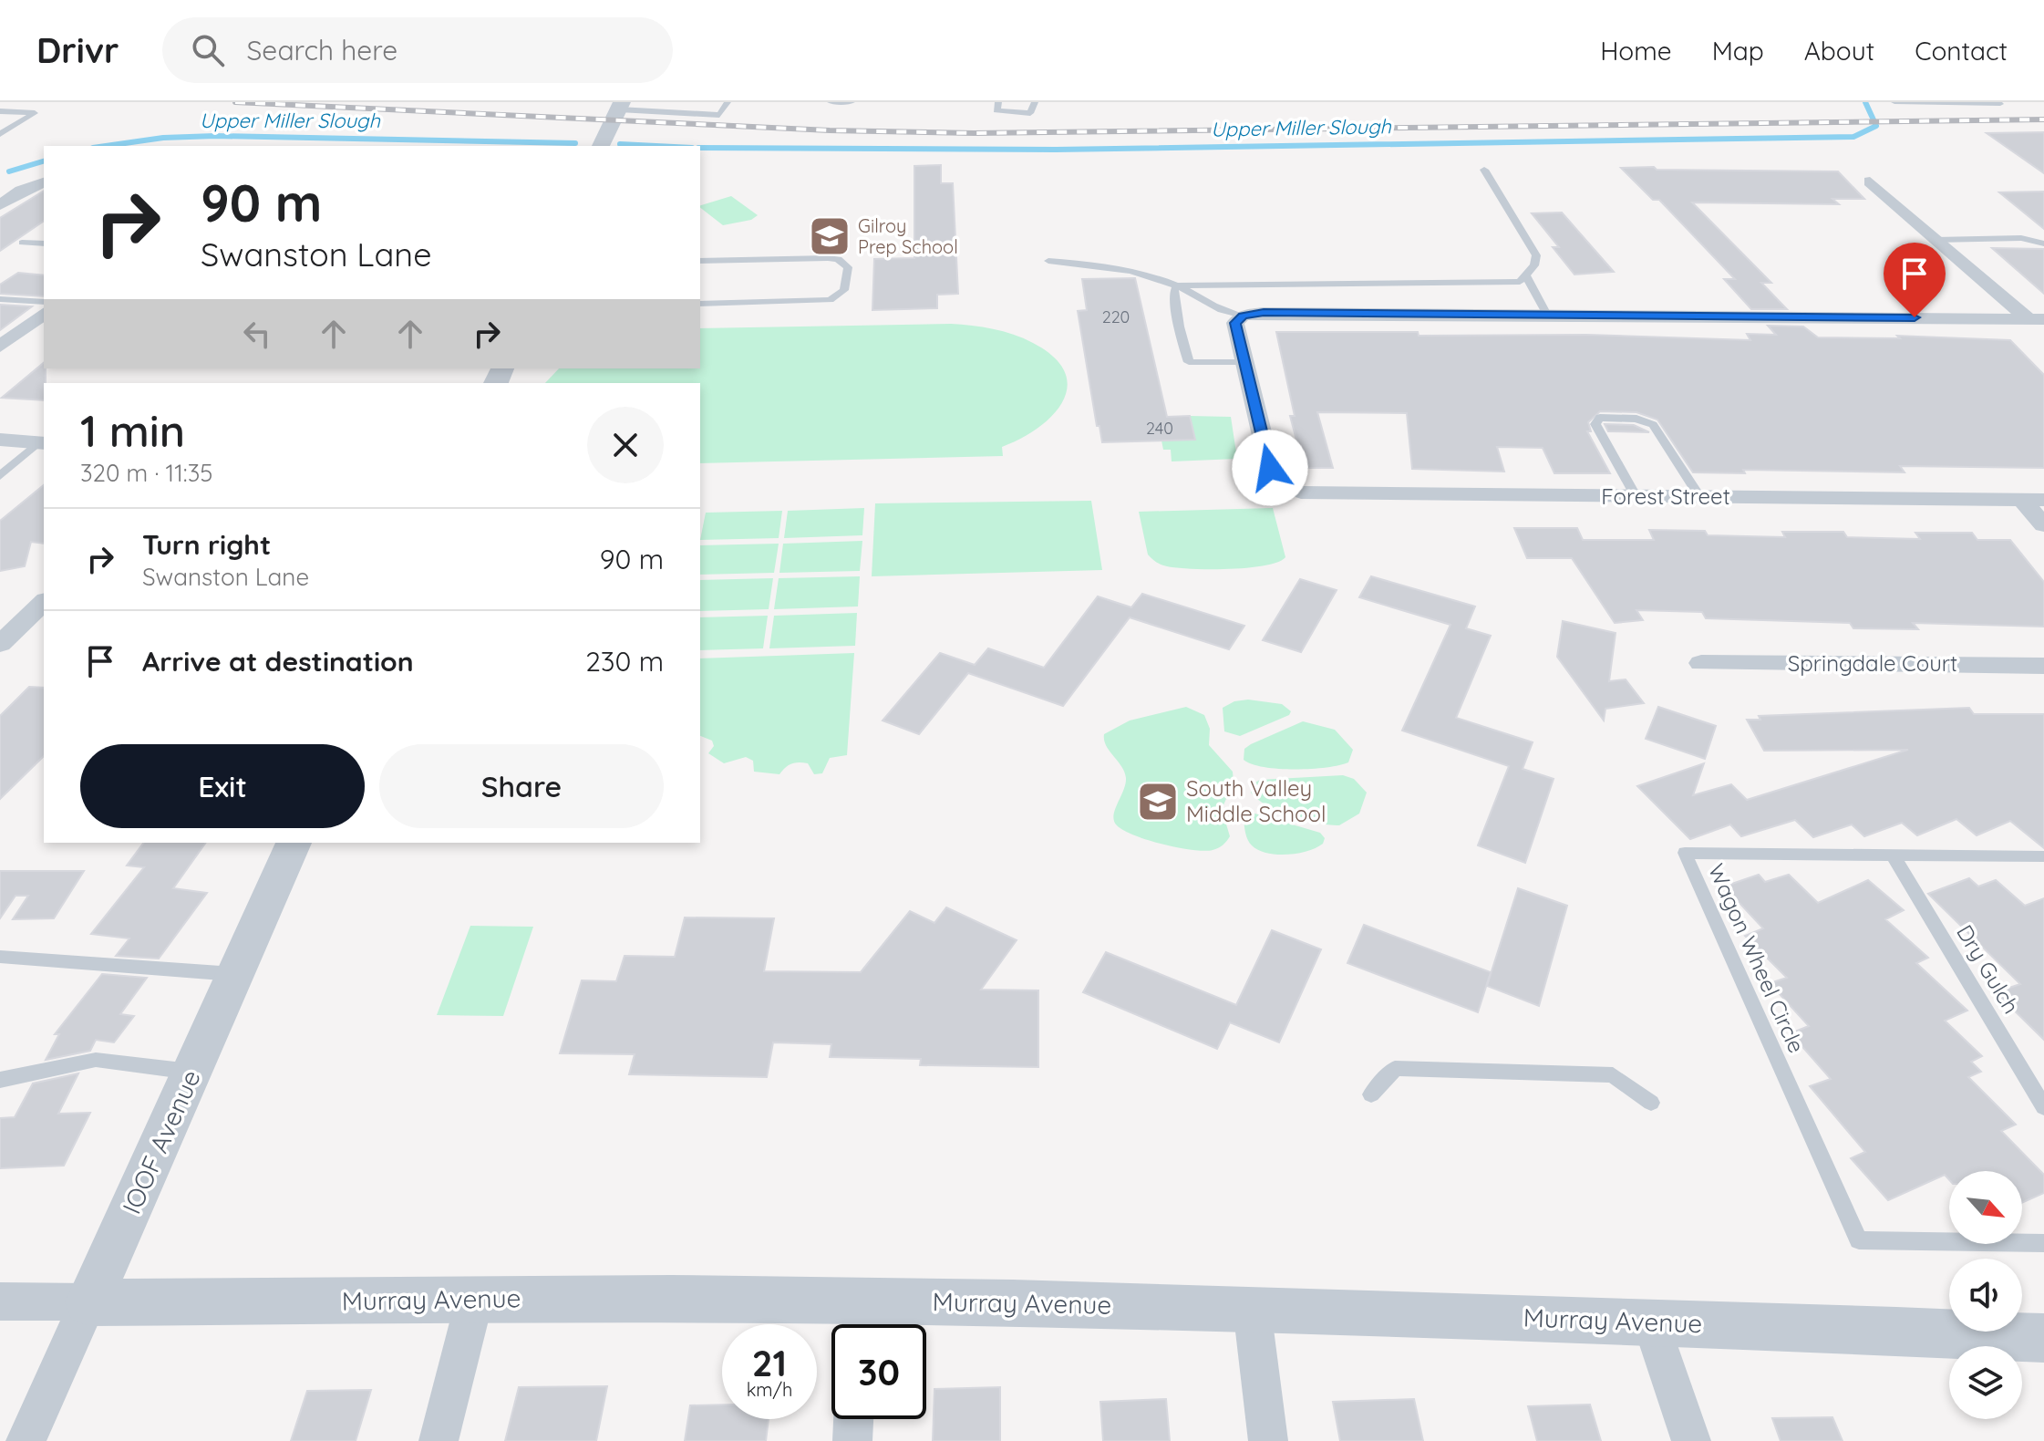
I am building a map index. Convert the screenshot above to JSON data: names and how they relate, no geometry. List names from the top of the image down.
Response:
{
  "streets": {
    "street": [
      "Forest Street",
      "Springdale Court",
      "IOOF Avenue",
      "Murray Avenue"
    ],
    "lane": ["Wagon Wheel Circle", "Dry Gulch"]
  },
  "crossings": [
    ["Wagon Wheel Circle", "Dry Gulch"],
    ["IOOF Avenue", "Murray Avenue"]
  ],
  "water": ["Upper Miller Slough"],
  "places": {
    "school or university": ["Gilroy Prep School", "South Valley Middle School"]
  },
  "house_numbers": ["220", "240"],
  "north": "bottom right",
  "page": {
    "header": "Drivr",
    "search": "Search here",
    "nav": [
      "Home",
      "Map",
      "About",
      "Contact"
    ],
    "turn": ["90 m", "Swanston Lane"],
    "heading": ["1 min", "320 m · 11:35"],
    "list": [
      {
        "name": "Turn right",
        "note": "Swanston Lane",
        "value": "90 m"
      },
      {
        "name": "Arrive at destination",
        "value": "230 m"
      }
    ],
    "buttons": ["Exit", "Share"],
    "speed": "21 km/h",
    "limit": "30"
  }
}
